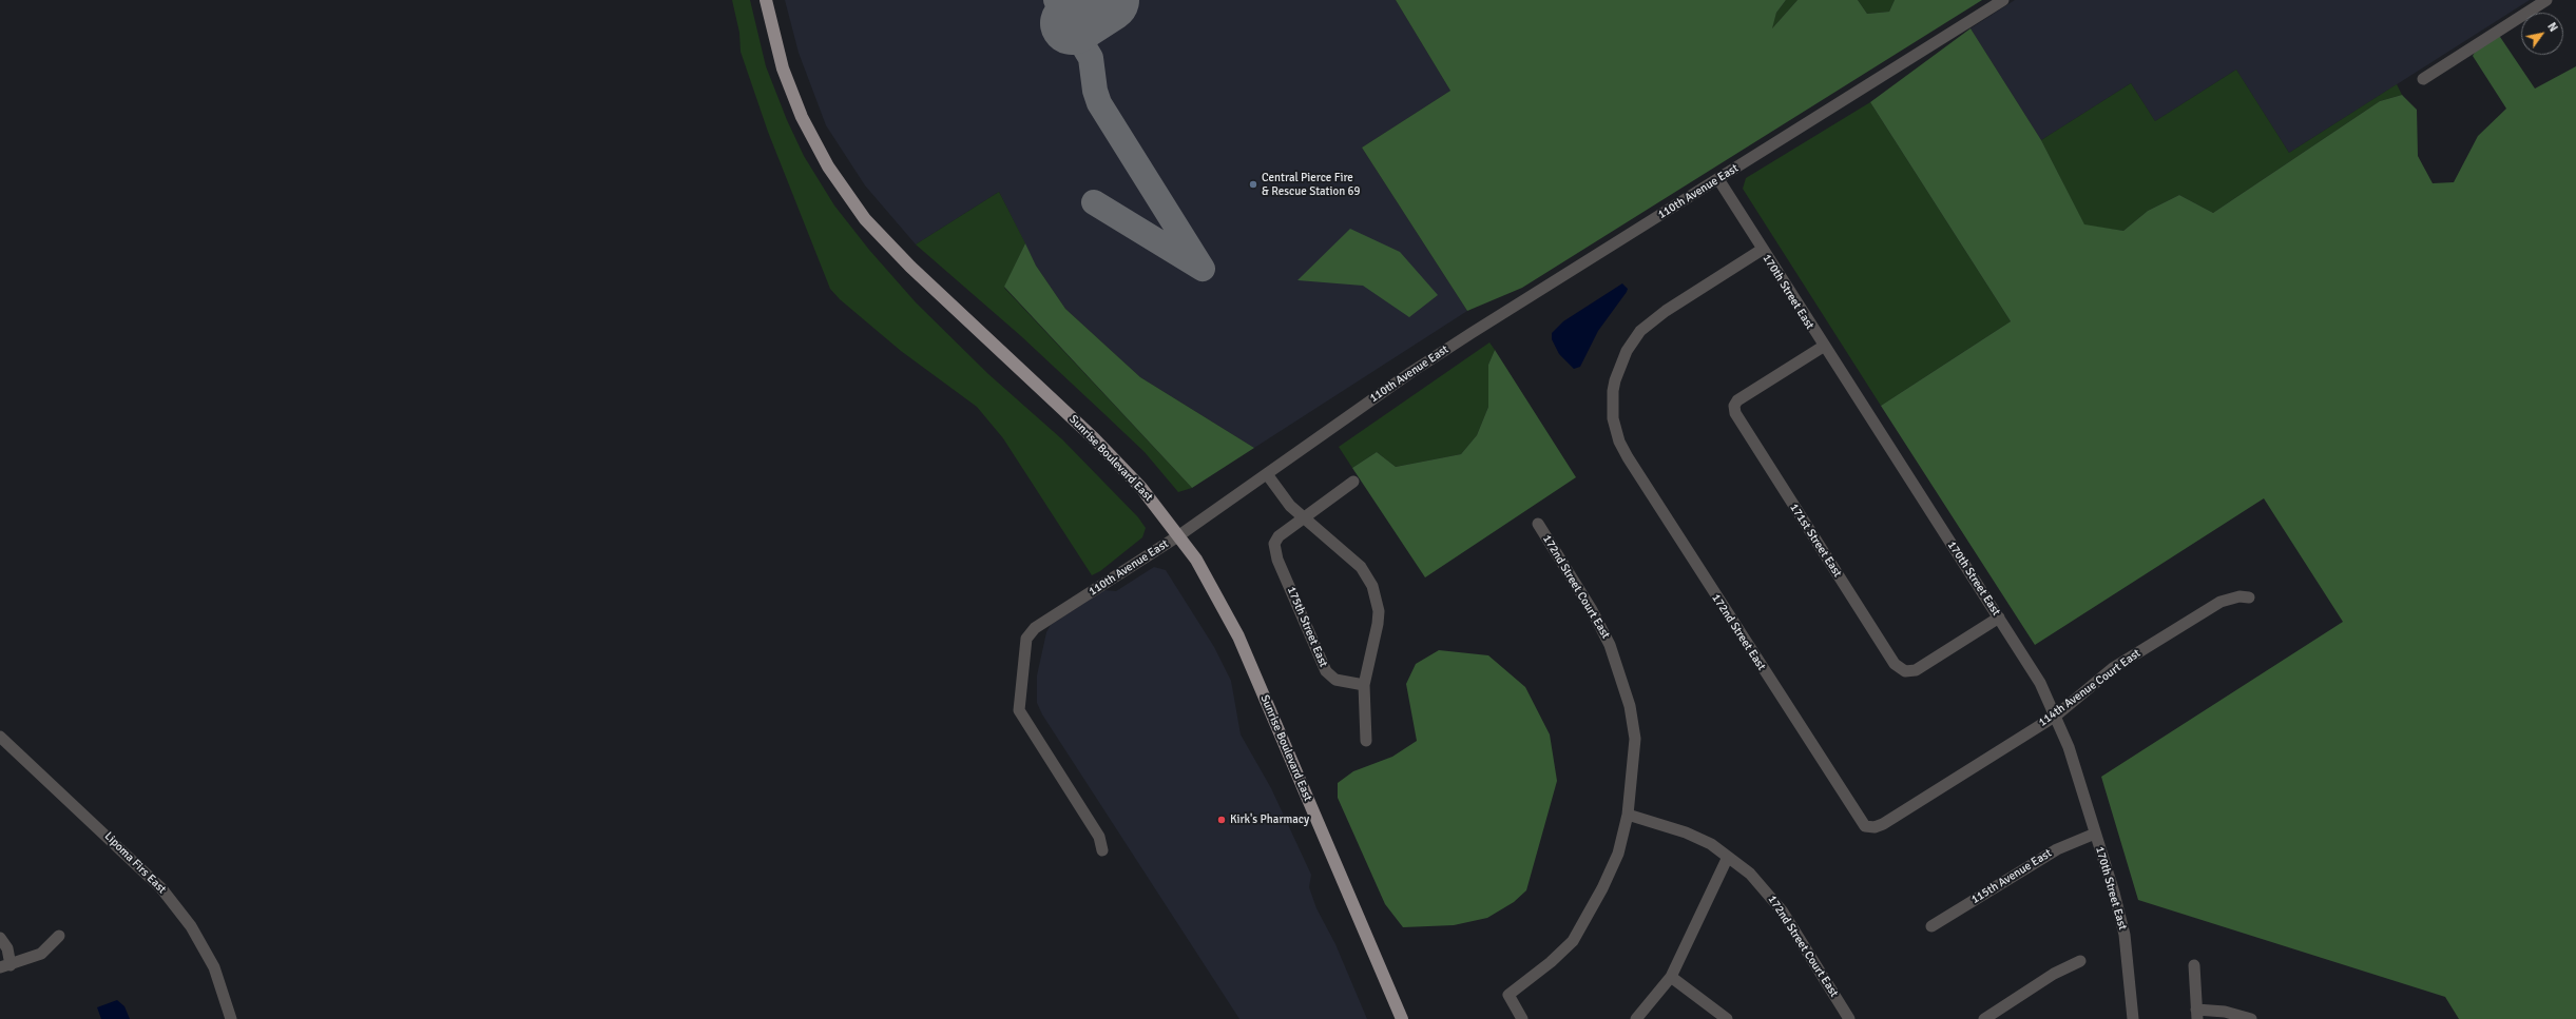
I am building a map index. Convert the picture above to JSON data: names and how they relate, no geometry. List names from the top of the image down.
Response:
{
  "streets": {
    "main road": ["Sunrise Boulevard East"],
    "street": [
      "110th Avenue East",
      "170th Street East",
      "171st Street East",
      "172nd Street Court East",
      "175th Street East",
      "172nd Street East",
      "114th Avenue Court East",
      "Lipoma Firs East",
      "115th Avenue East"
    ]
  },
  "crossings": [
    ["110th Avenue East", "170th Street East"],
    ["110th Avenue East", "Sunrise Boulevard East"],
    ["170th Street East", "171st Street East"],
    ["170th Street East", "172nd Street East"],
    ["170th Street East", "114th Avenue Court East"],
    ["170th Street East", "115th Avenue East"],
    ["172nd Street East", "114th Avenue Court East"]
  ],
  "places": ["Central Pierce Fire & Rescue Station 69", "Kirk's Pharmacy"],
  "north": "top right"
}
